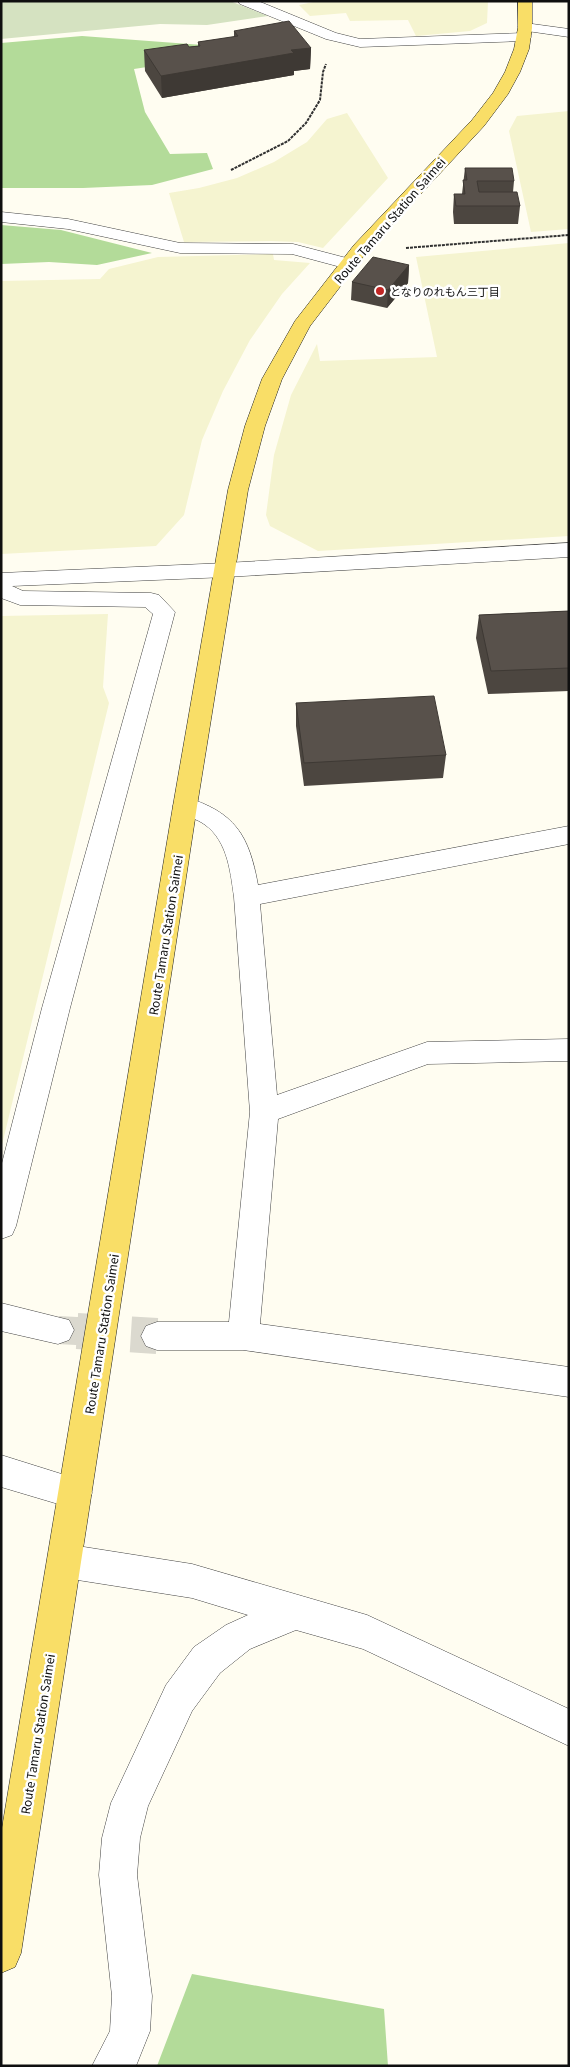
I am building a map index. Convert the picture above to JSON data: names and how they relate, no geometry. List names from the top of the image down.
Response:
{
  "streets": {
    "main road": ["Route Tamaru Station Saimei"]
  },
  "places": ["となりのれもん三丁目"]
}
